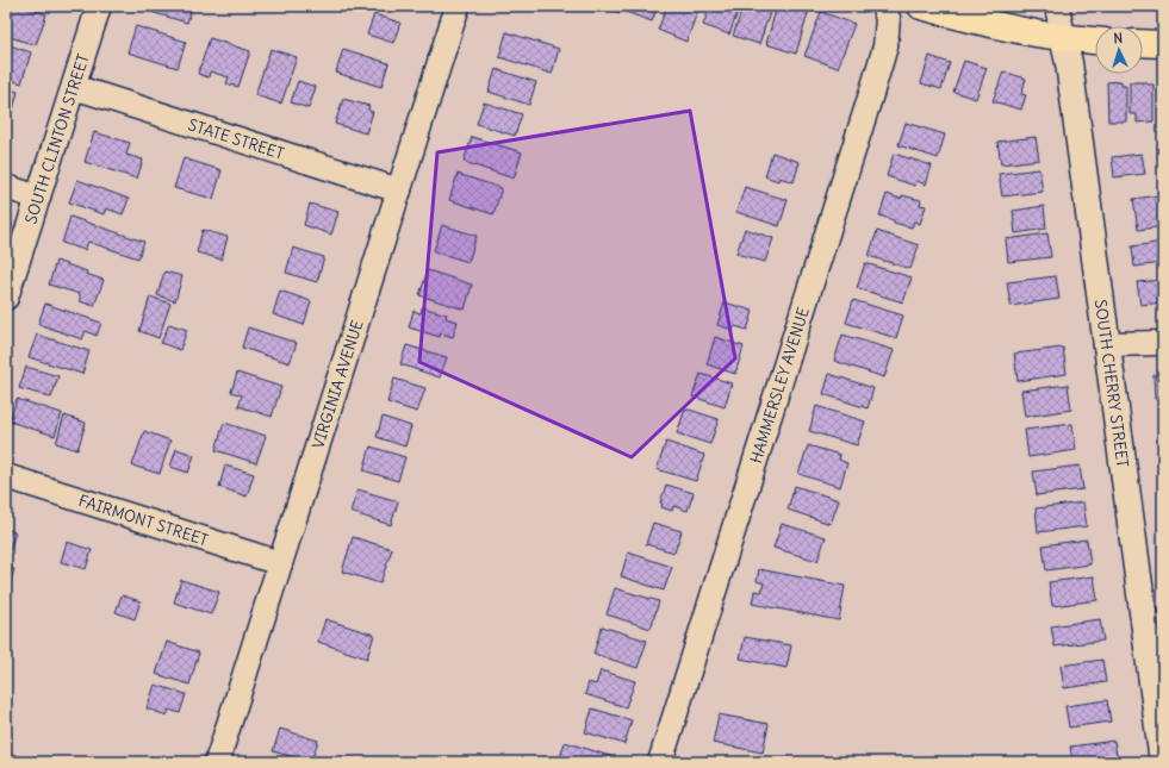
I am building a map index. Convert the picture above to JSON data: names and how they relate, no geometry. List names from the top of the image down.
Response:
{
  "streets": {
    "street": [
      "SOUTH CLINTON STREET",
      "STATE STREET",
      "VIRGINIA AVENUE",
      "SOUTH CHERRY STREET",
      "HAMMERSLEY AVENUE",
      "FAIRMONT STREET"
    ]
  },
  "crossings": [
    ["SOUTH CLINTON STREET", "STATE STREET"],
    ["STATE STREET", "VIRGINIA AVENUE"],
    ["VIRGINIA AVENUE", "FAIRMONT STREET"]
  ],
  "north": "top"
}
